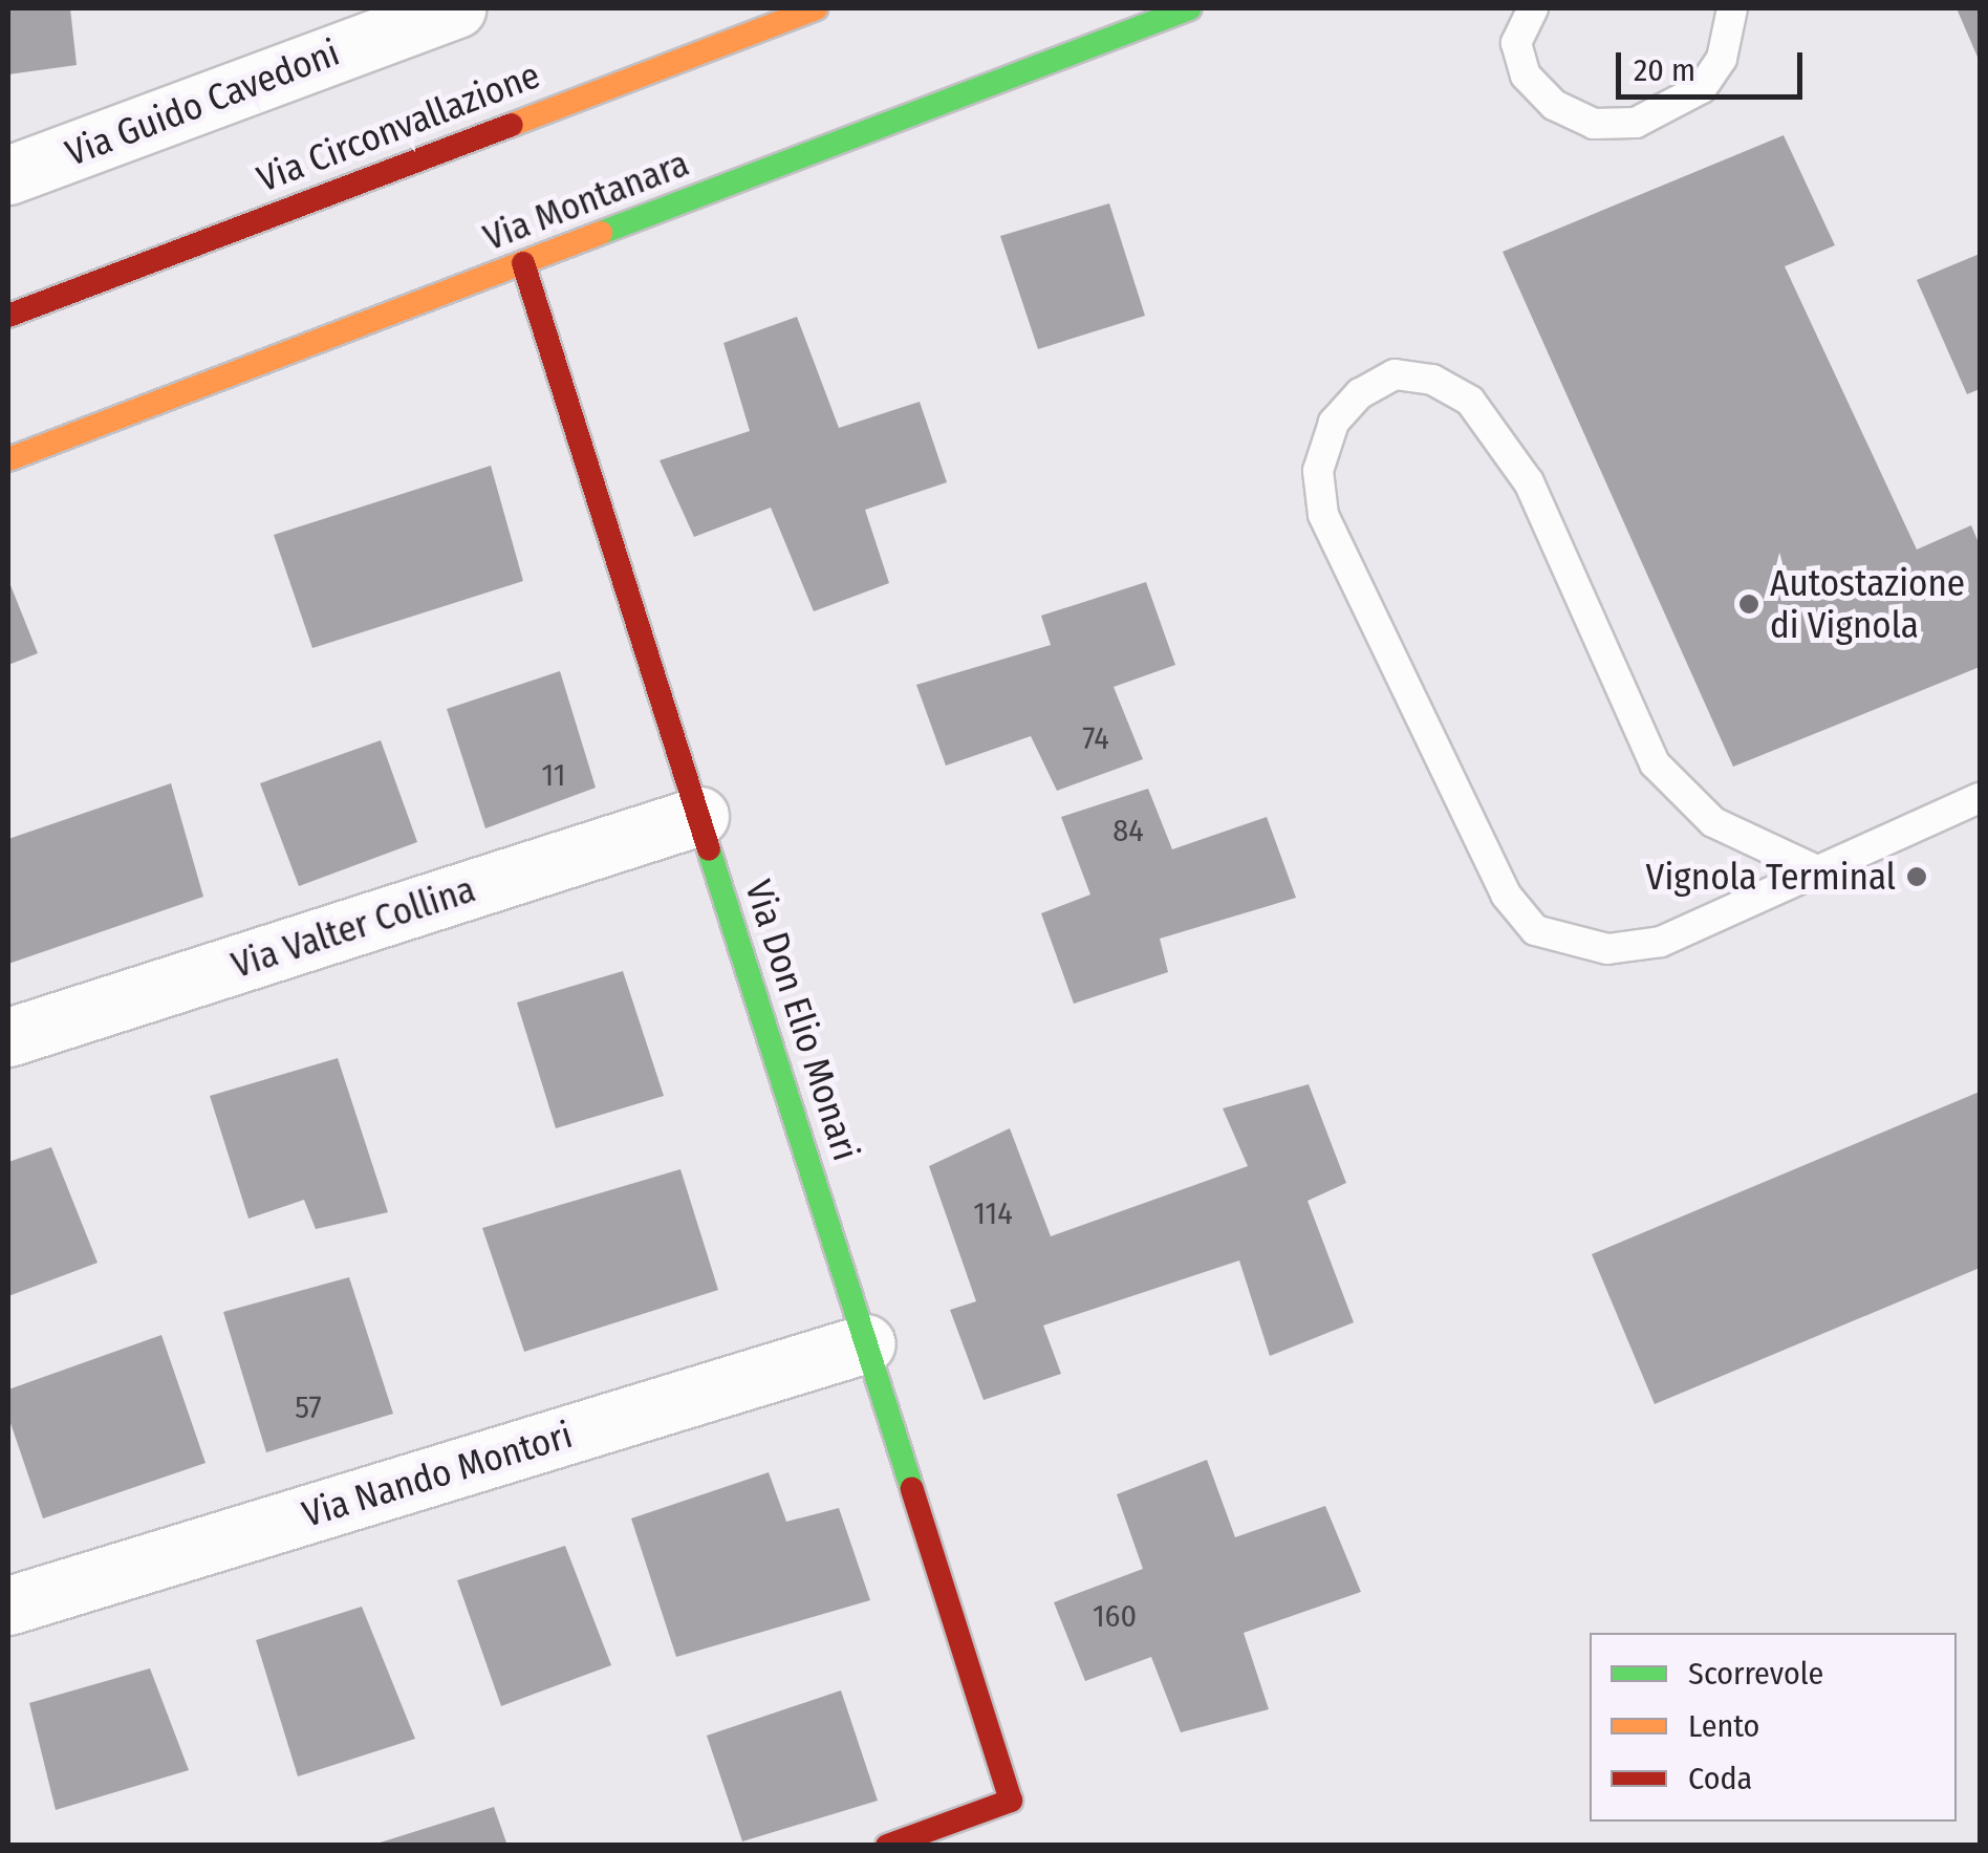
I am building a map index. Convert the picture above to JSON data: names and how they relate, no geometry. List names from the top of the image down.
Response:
{
  "streets": {
    "street": [
      "Via Guido Cavedoni",
      "Via Circonvallazione",
      "Via Montanara",
      "Via Valter Collina",
      "Via Don Elio Monari",
      "Via Nando Montori"
    ]
  },
  "crossings": [
    ["Via Montanara", "Via Don Elio Monari"],
    ["Via Valter Collina", "Via Don Elio Monari"],
    ["Via Don Elio Monari", "Via Nando Montori"]
  ],
  "places": ["Autostazione di Vignola", "Vignola Terminal"],
  "house_numbers": [
    "74",
    "11",
    "84",
    "114",
    "57",
    "160"
  ],
  "legend": ["Scorrevole", "Lento", "Coda"],
  "scale_bar": "20 m"
}
